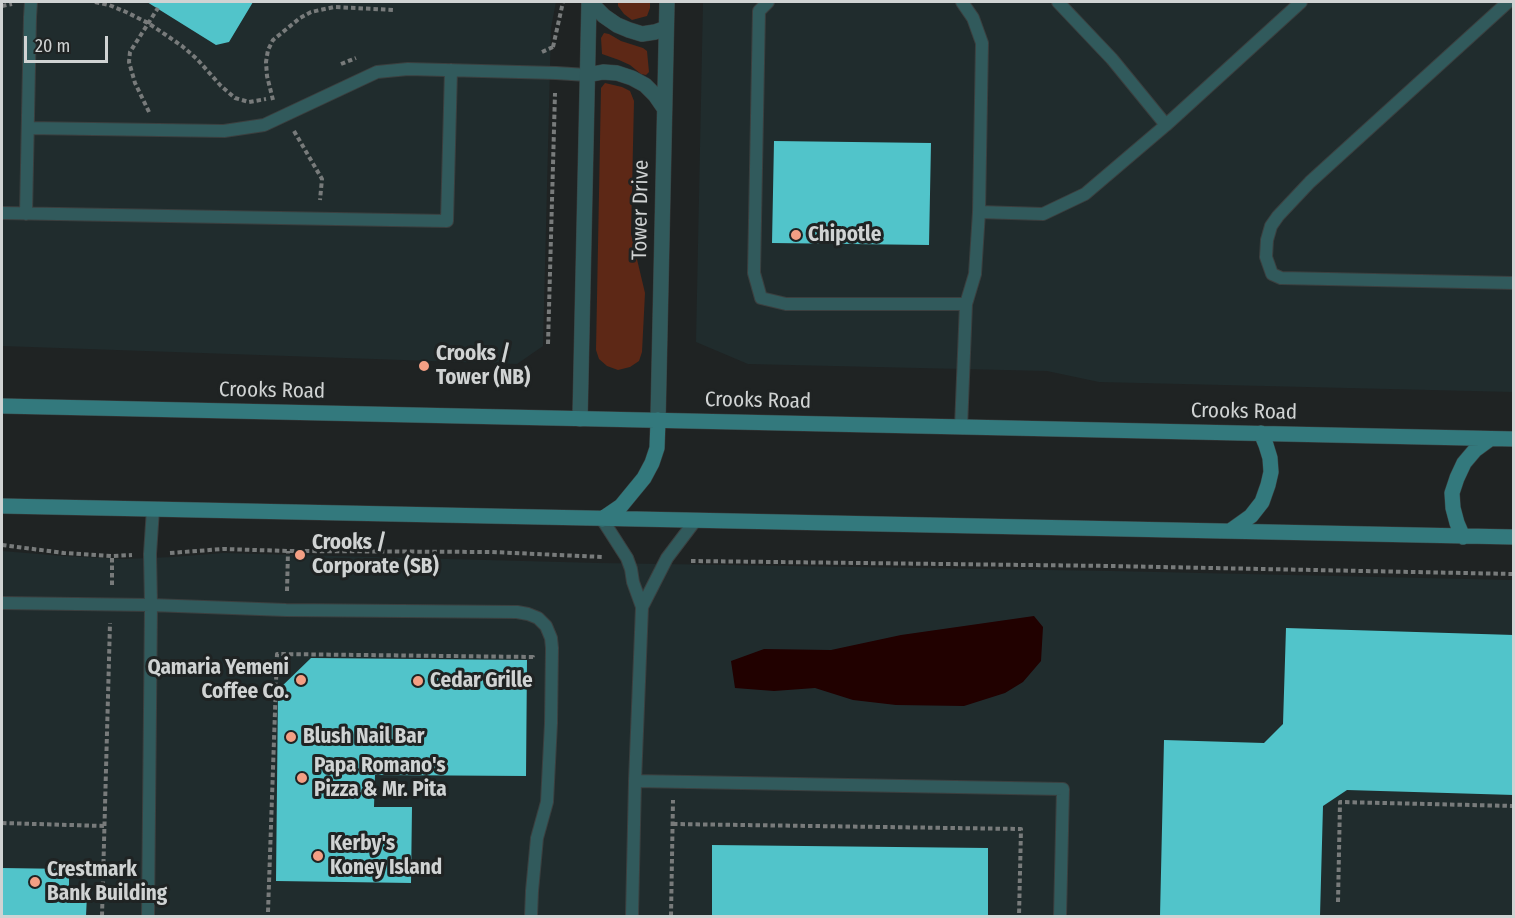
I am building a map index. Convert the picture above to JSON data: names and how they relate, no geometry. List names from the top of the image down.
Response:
{
  "streets": {
    "main road": ["Crooks Road"],
    "street": ["Tower Drive"]
  },
  "crossings": [
    ["Tower Drive", "Crooks Road"]
  ],
  "places": [
    "Chipotle",
    "Crooks / Tower (NB)",
    "Crooks / Corporate (SB)",
    "Qamaria Yemeni Coffee Co.",
    "Cedar Grille",
    "Blush Nail Bar",
    "Papa Romano's Pizza & Mr. Pita",
    "Kerby's Koney Island",
    "Crestmark Bank Building"
  ],
  "scale_bar": "20 m"
}
